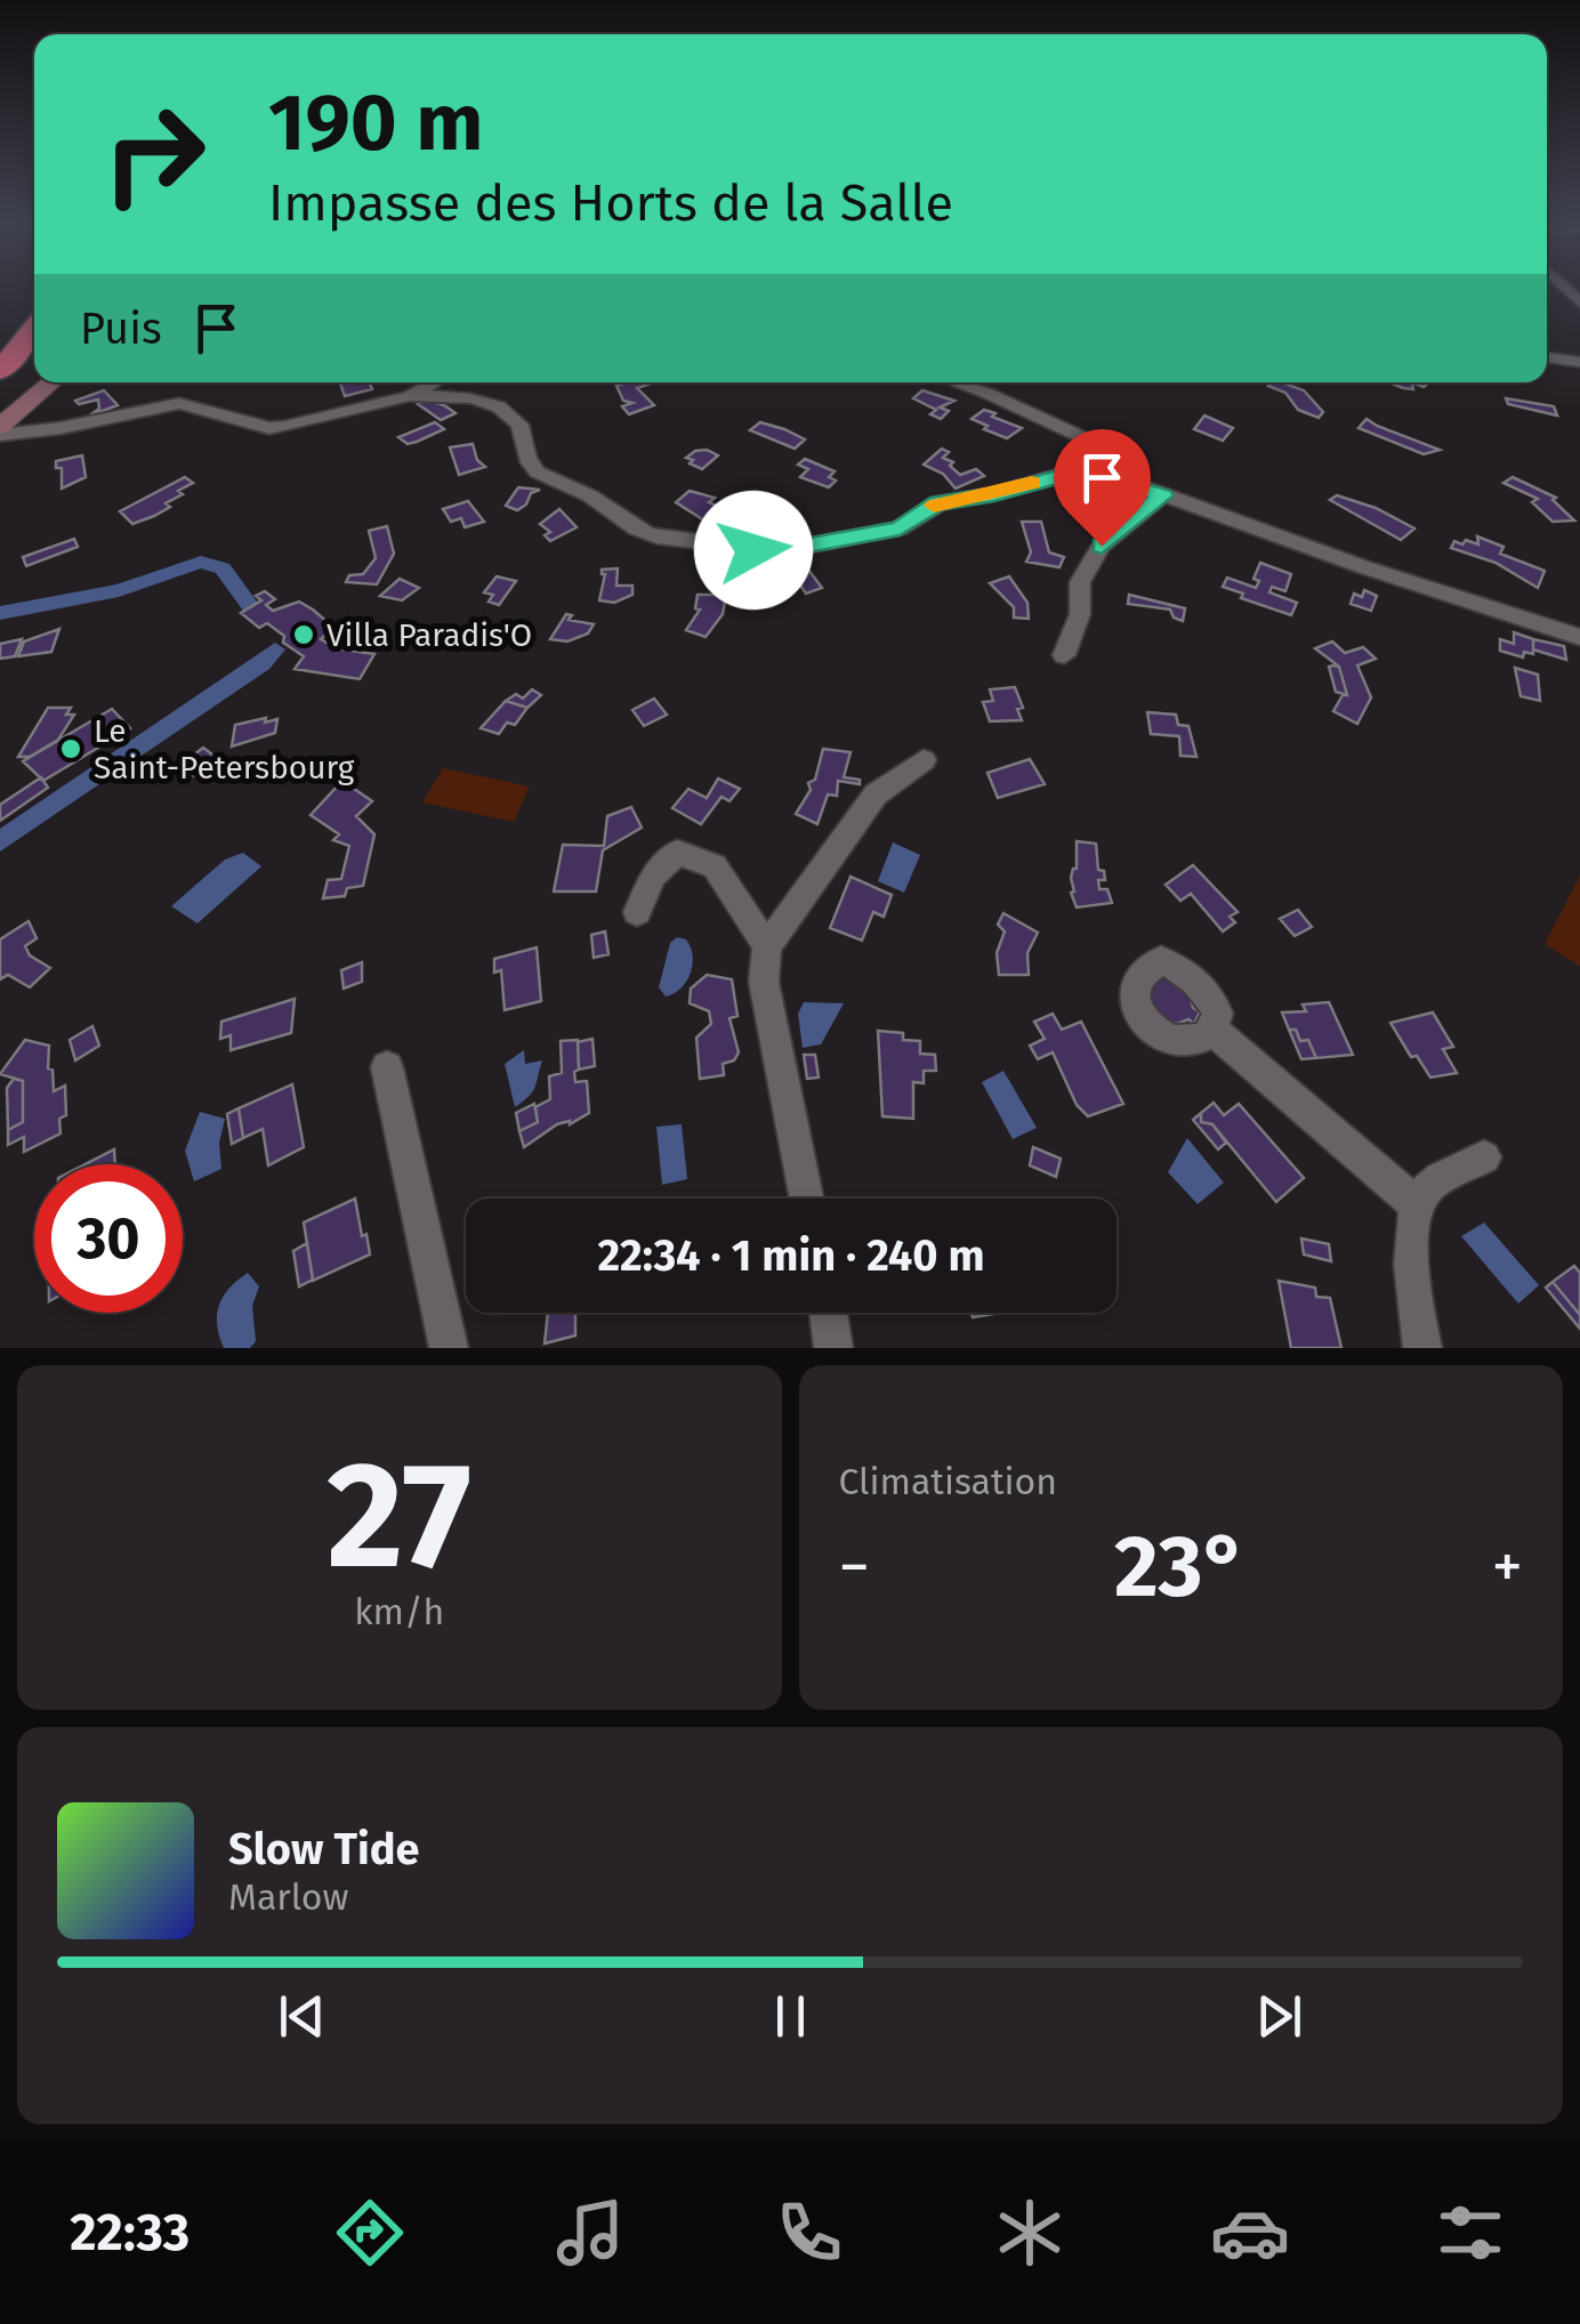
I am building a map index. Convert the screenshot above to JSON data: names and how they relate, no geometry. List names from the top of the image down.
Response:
{
  "places": ["Villa Paradis'O", "Le Saint-Petersbourg"],
  "page": {
    "turn": ["190 m", "Impasse des Horts de la Salle"],
    "then": "Puis",
    "limit": "30",
    "trip": "22:34 · 1 min · 240 m",
    "tile": [
      ["27", "km/h"],
      "Climatisation"
    ],
    "heat": ["−", "23°", "+"],
    "song": ["Slow Tide", "Marlow"],
    "tabs": "22:33"
  }
}
